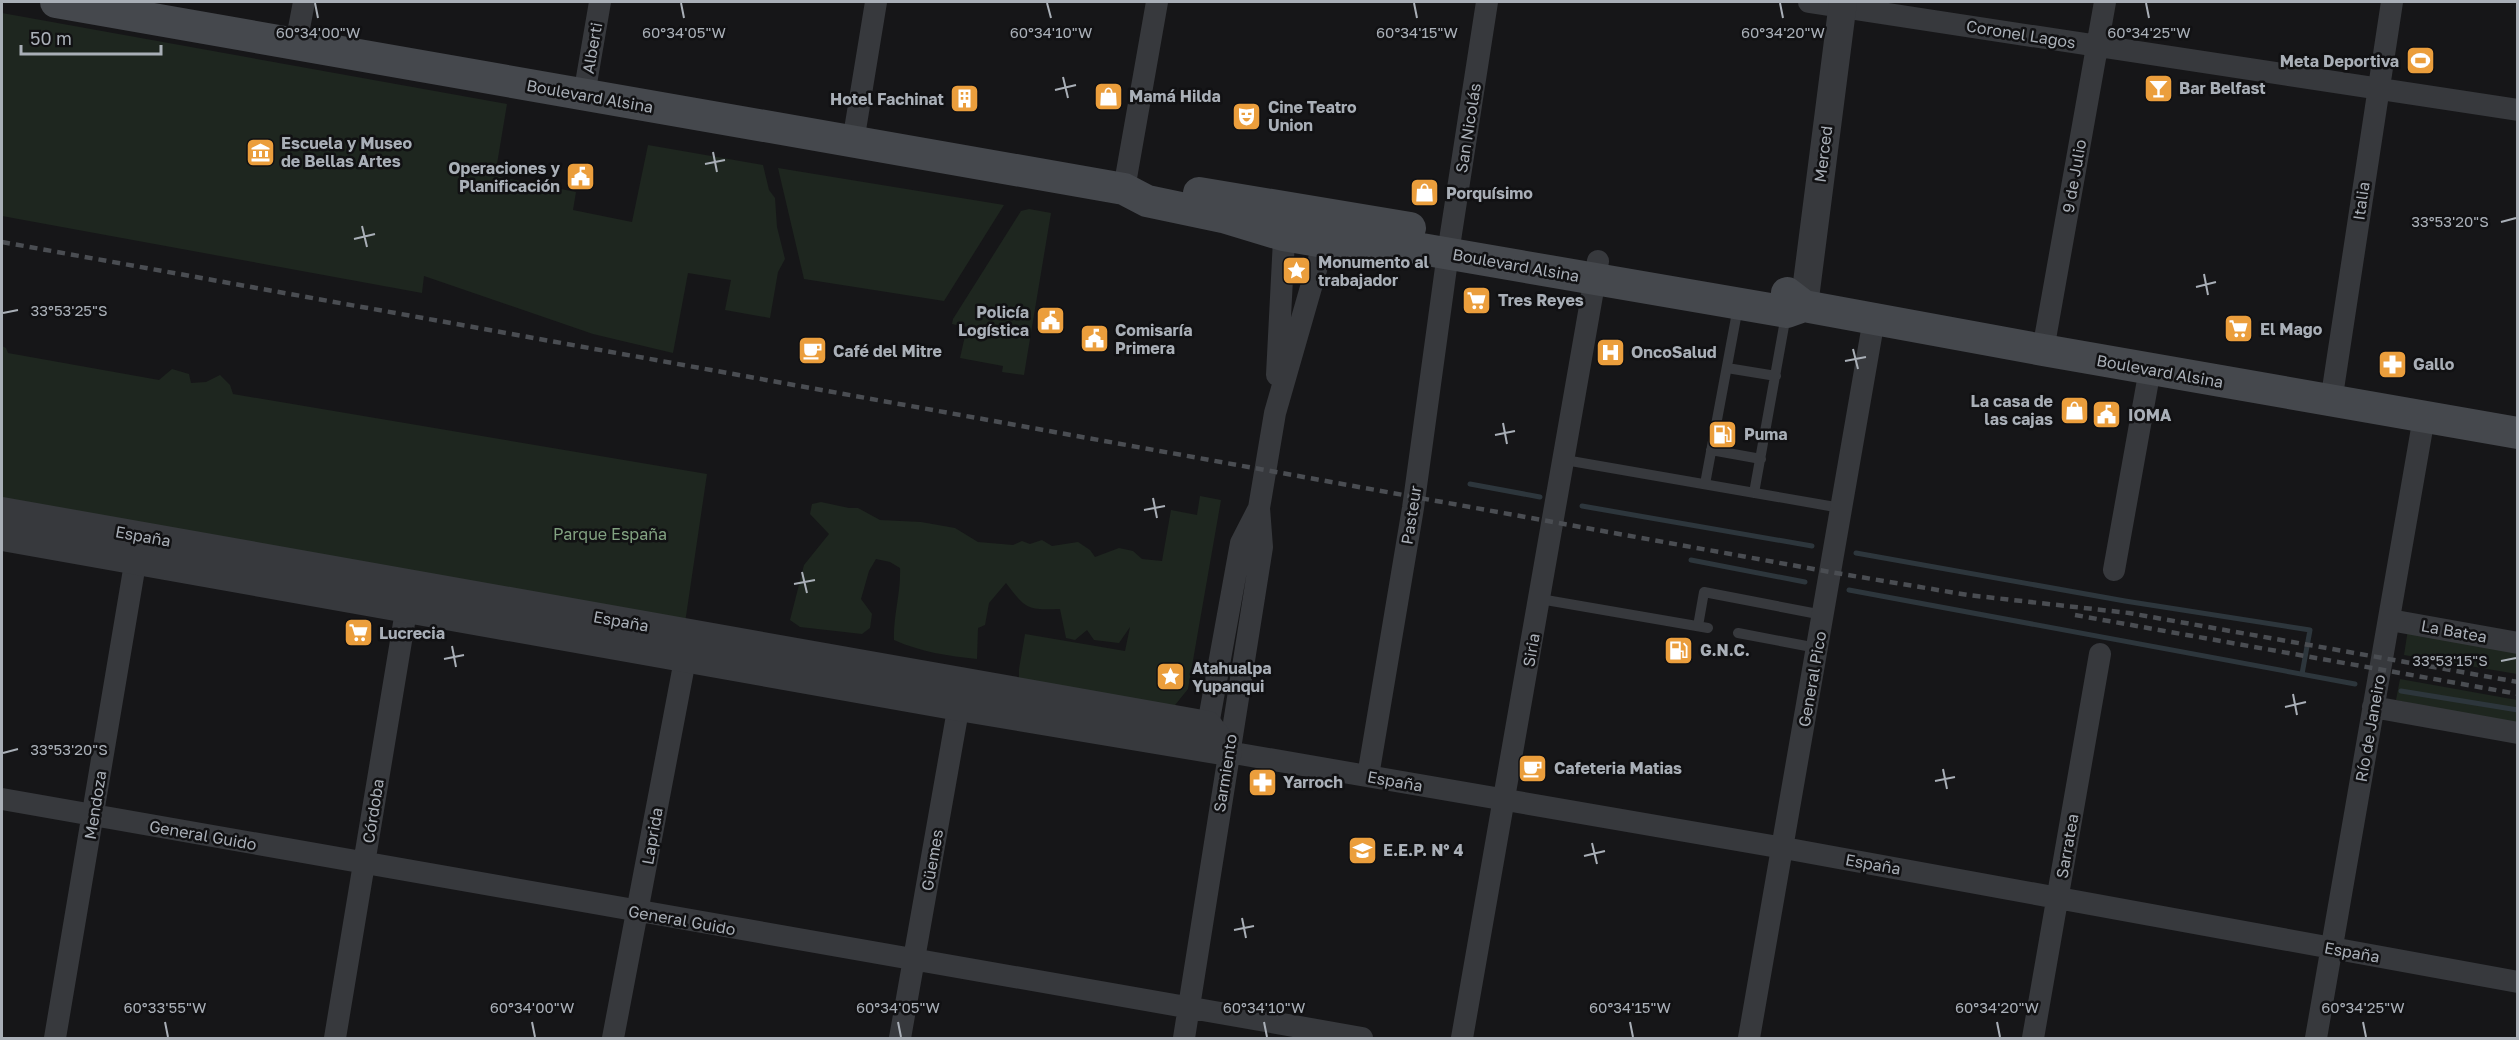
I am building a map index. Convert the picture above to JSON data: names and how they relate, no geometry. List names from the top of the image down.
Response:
{
  "streets": {
    "main road": ["Boulevard Alsina"],
    "street": [
      "Coronel Lagos",
      "Alberti",
      "San Nicolás",
      "Merced",
      "9 de Julio",
      "Italia",
      "Pasteur",
      "España",
      "La Batea",
      "Siria",
      "General Pico",
      "Río de Janeiro",
      "Sarmiento",
      "Mendoza",
      "Córdoba",
      "General Guido",
      "Laprida",
      "Sarratea",
      "Güemes"
    ]
  },
  "crossings": [
    ["Coronel Lagos", "Merced"],
    ["Coronel Lagos", "9 de Julio"],
    ["Coronel Lagos", "Italia"],
    ["Alberti", "Boulevard Alsina"],
    ["Boulevard Alsina", "San Nicolás"],
    ["Boulevard Alsina", "Merced"],
    ["Boulevard Alsina", "9 de Julio"],
    ["Boulevard Alsina", "Italia"],
    ["Boulevard Alsina", "Pasteur"],
    ["Boulevard Alsina", "Siria"],
    ["Boulevard Alsina", "General Pico"],
    ["Boulevard Alsina", "Río de Janeiro"],
    ["Boulevard Alsina", "Sarmiento"],
    ["San Nicolás", "Pasteur"],
    ["Pasteur", "España"],
    ["España", "Siria"],
    ["España", "General Pico"],
    ["España", "Río de Janeiro"],
    ["España", "Sarmiento"],
    ["España", "Mendoza"],
    ["España", "Córdoba"],
    ["España", "Laprida"],
    ["España", "Sarratea"],
    ["España", "Güemes"],
    ["La Batea", "Río de Janeiro"],
    ["Sarmiento", "General Guido"],
    ["Mendoza", "General Guido"],
    ["Córdoba", "General Guido"],
    ["General Guido", "Laprida"],
    ["General Guido", "Güemes"]
  ],
  "parks": ["Parque España"],
  "places": {
    "sports": ["Meta Deportiva"],
    "bar": ["Bar Belfast"],
    "shop": ["Mamá Hilda", "Porquísimo", "La casa de las cajas"],
    "building": ["Hotel Fachinat"],
    "theatre": ["Cine Teatro Union"],
    "museum": ["Escuela y Museo de Bellas Artes"],
    "public building": [
      "Operaciones y Planificación",
      "Policía Logística",
      "Comisaría Primera",
      "IOMA"
    ],
    "place": ["Monumento al trabajador", "Atahualpa Yupanqui"],
    "supermarket": ["Tres Reyes", "El Mago", "Lucrecia"],
    "cafe": ["Café del Mitre", "Cafeteria Matias"],
    "hospital": ["OncoSalud"],
    "pharmacy": ["Gallo", "Yarroch"],
    "fuel station": ["Puma", "G.N.C."],
    "school or university": ["E.E.P. N° 4"]
  },
  "scale_bar": "50 m",
  "coordinates": [
    "60°34'00\"W",
    "60°34'05\"W",
    "60°34'10\"W",
    "60°34'15\"W",
    "60°34'20\"W",
    "60°34'25\"W",
    "33°53'20\"S",
    "33°53'25\"S",
    "33°53'15\"S",
    "60°33'55\"W"
  ]
}
